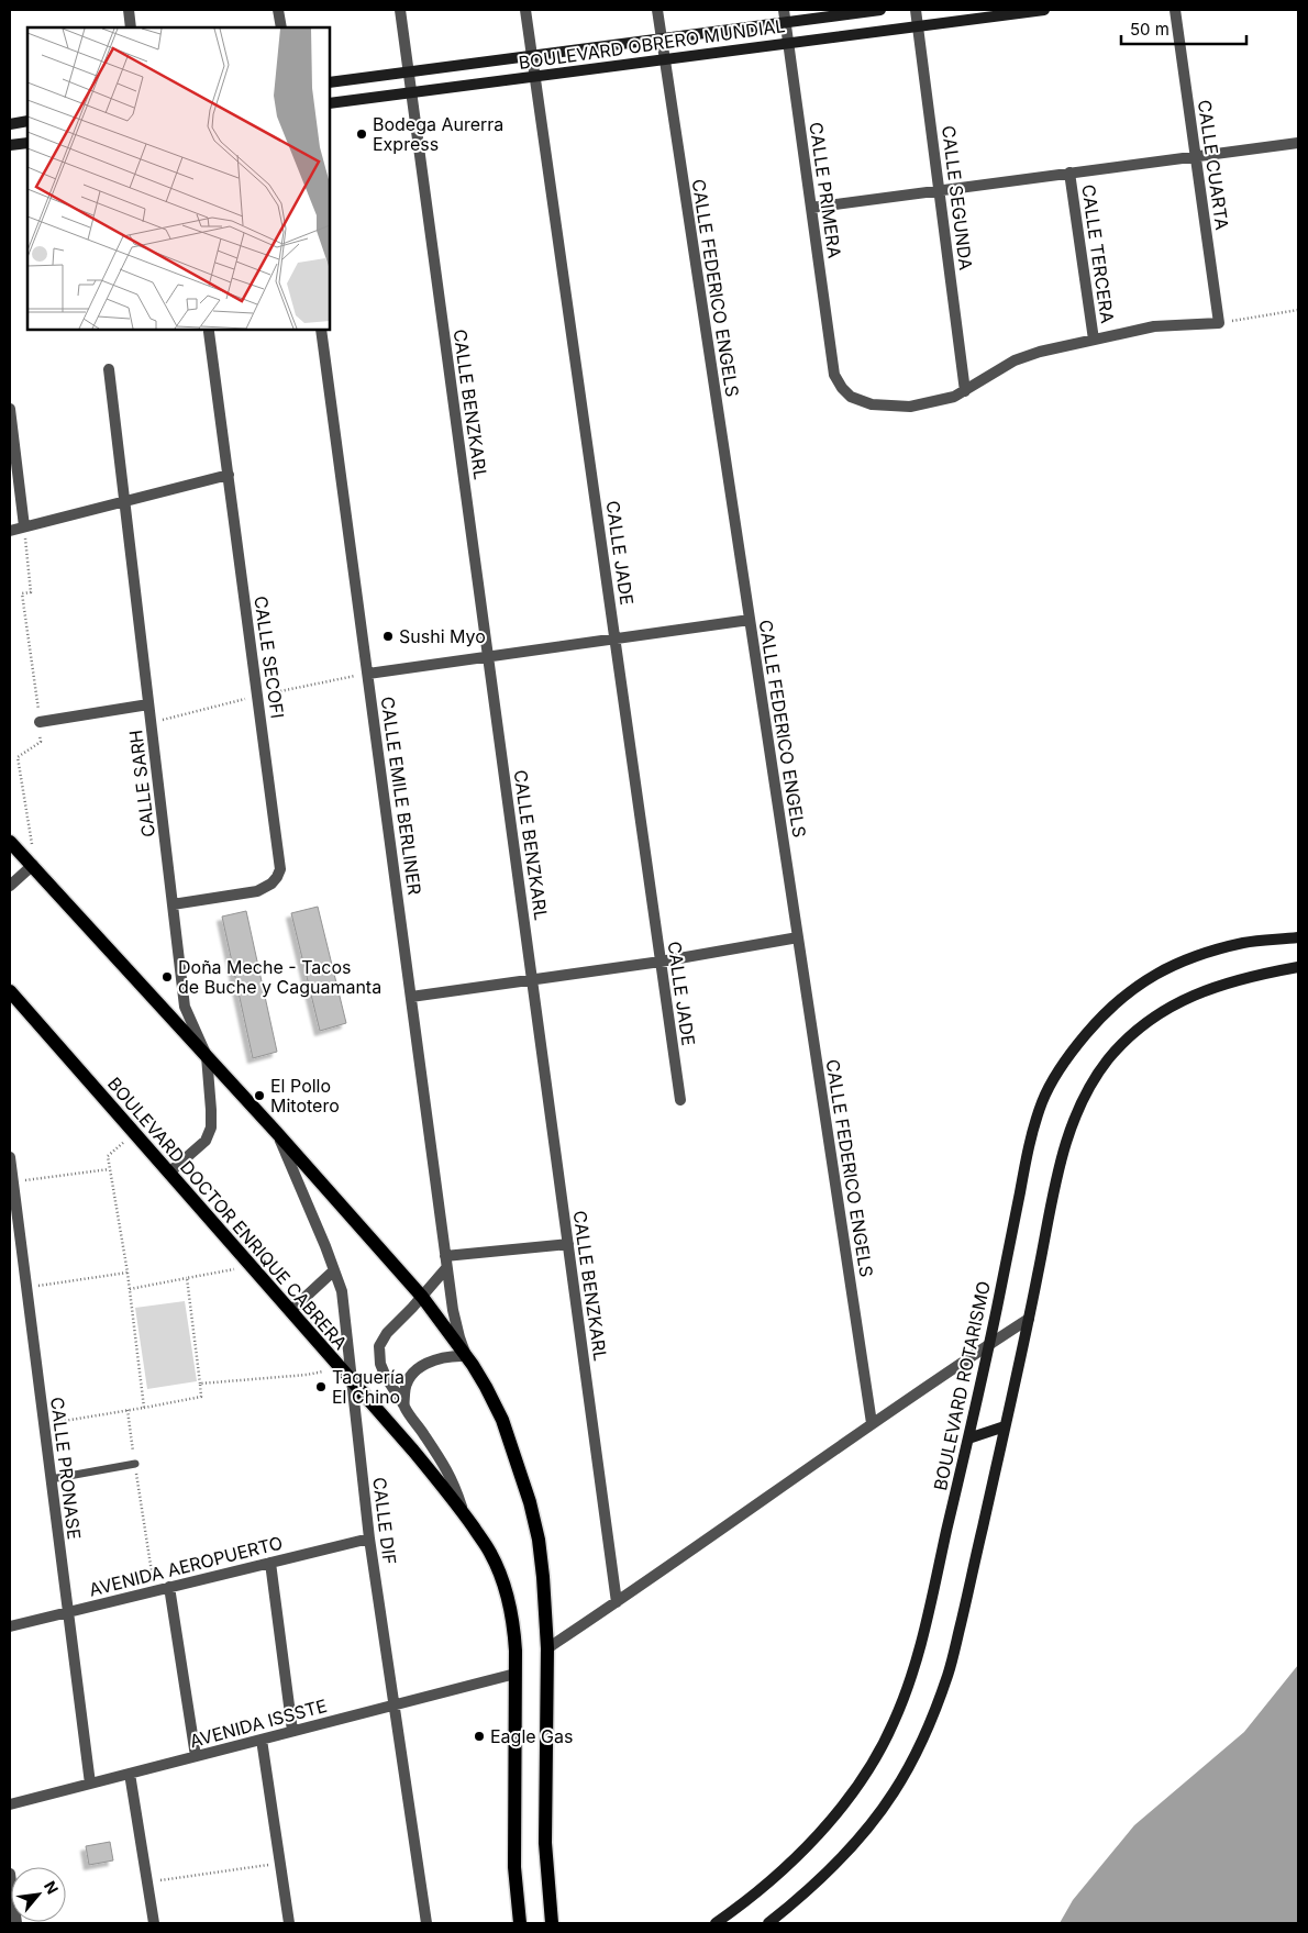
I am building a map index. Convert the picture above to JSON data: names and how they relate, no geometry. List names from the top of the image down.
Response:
{
  "streets": {
    "main road": ["BOULEVARD DOCTOR ENRIQUE CABRERA"],
    "street": [
      "BOULEVARD OBRERO MUNDIAL",
      "CALLE CUARTA",
      "CALLE PRIMERA",
      "CALLE SEGUNDA",
      "CALLE TERCERA",
      "CALLE FEDERICO ENGELS",
      "CALLE BENZKARL",
      "CALLE JADE",
      "CALLE SECOFI",
      "CALLE SARH",
      "CALLE EMILE BERLINER",
      "BOULEVARD ROTARISMO",
      "CALLE PRONASE",
      "CALLE DIF",
      "AVENIDA AEROPUERTO",
      "AVENIDA ISSSTE"
    ]
  },
  "crossings": [
    ["BOULEVARD OBRERO MUNDIAL", "CALLE PRIMERA"],
    ["BOULEVARD OBRERO MUNDIAL", "CALLE SEGUNDA"],
    ["BOULEVARD OBRERO MUNDIAL", "CALLE FEDERICO ENGELS"],
    ["BOULEVARD OBRERO MUNDIAL", "CALLE BENZKARL"],
    ["BOULEVARD OBRERO MUNDIAL", "CALLE JADE"],
    ["CALLE PRIMERA", "CALLE SEGUNDA"],
    ["CALLE SECOFI", "CALLE SARH"],
    ["CALLE SARH", "BOULEVARD DOCTOR ENRIQUE CABRERA"],
    ["BOULEVARD DOCTOR ENRIQUE CABRERA", "CALLE DIF"],
    ["BOULEVARD DOCTOR ENRIQUE CABRERA", "AVENIDA ISSSTE"],
    ["CALLE PRONASE", "AVENIDA AEROPUERTO"],
    ["CALLE PRONASE", "AVENIDA ISSSTE"],
    ["CALLE DIF", "AVENIDA AEROPUERTO"],
    ["CALLE DIF", "AVENIDA ISSSTE"]
  ],
  "places": [
    "Bodega Aurerra Express",
    "Sushi Myo",
    "Doña Meche - Tacos de Buche y Caguamanta",
    "El Pollo Mitotero",
    "Taquería El Chino",
    "Eagle Gas"
  ],
  "scale_bar": "50 m",
  "north": "top right"
}
